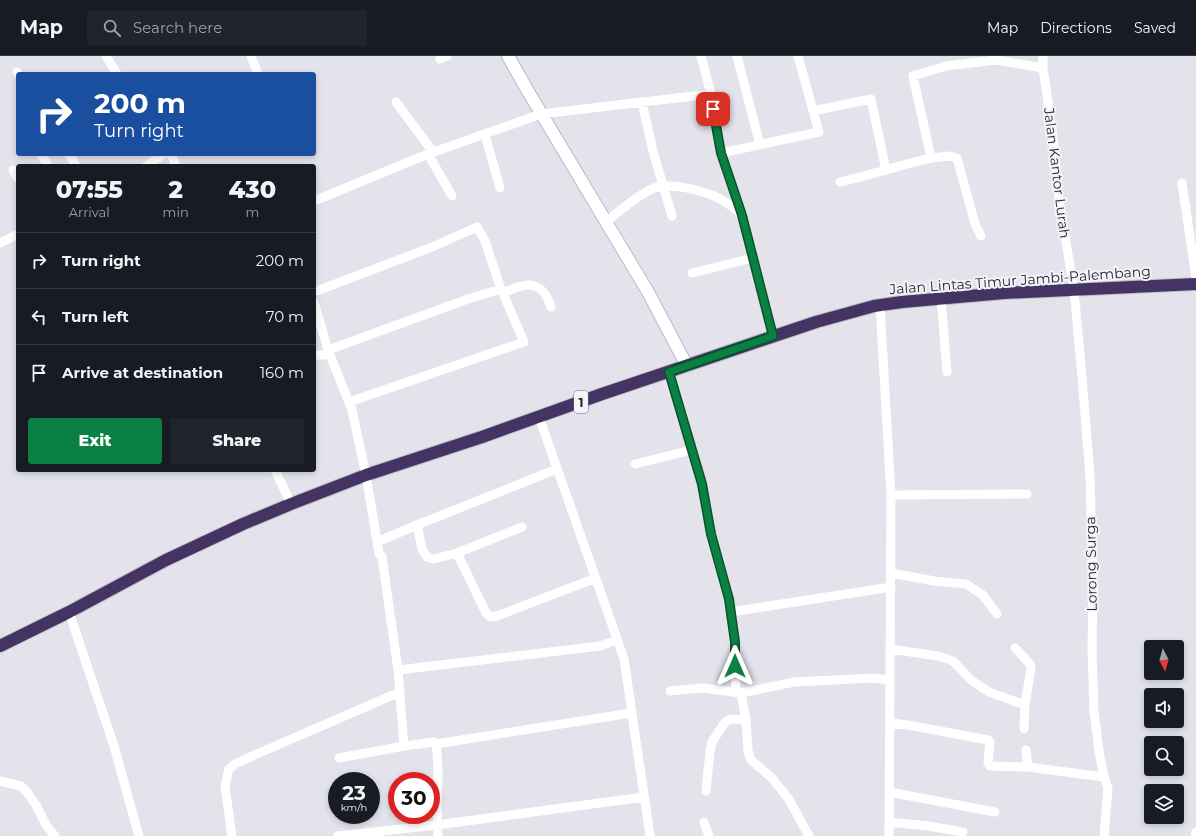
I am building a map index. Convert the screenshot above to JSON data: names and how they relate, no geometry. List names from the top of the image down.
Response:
{
  "streets": {
    "highway": ["Jalan Lintas Timur Jambi-Palembang", "1"],
    "street": ["Jalan Kantor Lurah", "Lorong Surga"]
  },
  "crossings": [
    ["Jalan Kantor Lurah", "Jalan Lintas Timur Jambi-Palembang"],
    ["Jalan Kantor Lurah", "Lorong Surga"],
    ["Jalan Lintas Timur Jambi-Palembang", "Lorong Surga"]
  ],
  "north": "bottom",
  "page": {
    "header": "Map",
    "search": "Search here",
    "nav": ["Map", "Directions", "Saved"],
    "turn": ["200 m", "Turn right"],
    "eta": [
      "07:55",
      "Arrival",
      "2",
      "min",
      "430",
      "m"
    ],
    "list": [
      {
        "name": "Turn right",
        "value": "200 m"
      },
      {
        "name": "Turn left",
        "value": "70 m"
      },
      {
        "name": "Arrive at destination",
        "value": "160 m"
      }
    ],
    "buttons": ["Exit", "Share"],
    "speed": "23 km/h",
    "limit": "30"
  }
}
